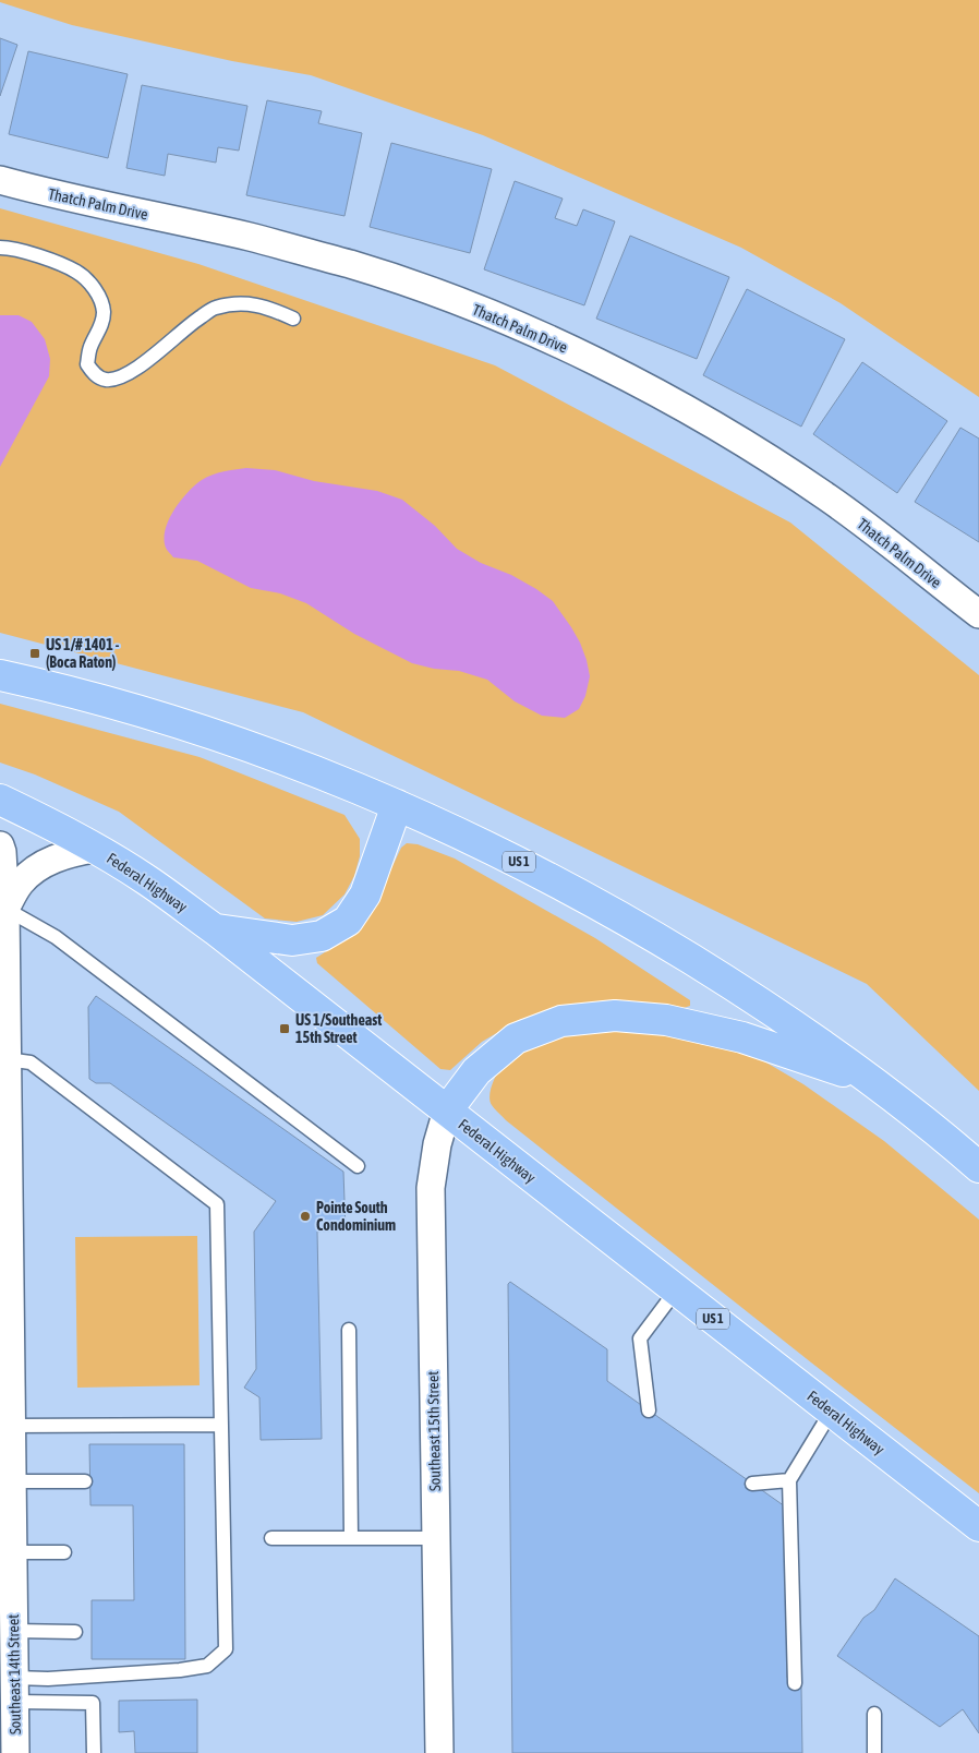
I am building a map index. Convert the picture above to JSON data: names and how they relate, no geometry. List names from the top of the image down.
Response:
{
  "streets": {
    "main road": ["US 1", "Federal Highway"],
    "street": ["Thatch Palm Drive", "Southeast 15th Street", "Southeast 14th Street"]
  },
  "crossings": [
    ["Federal Highway", "Southeast 15th Street"],
    ["Federal Highway", "Southeast 14th Street"]
  ],
  "places": {
    "transit": ["US 1/# 1401 - (Boca Raton)", "US 1/Southeast 15th Street"],
    "other": ["Pointe South Condominium"]
  }
}
